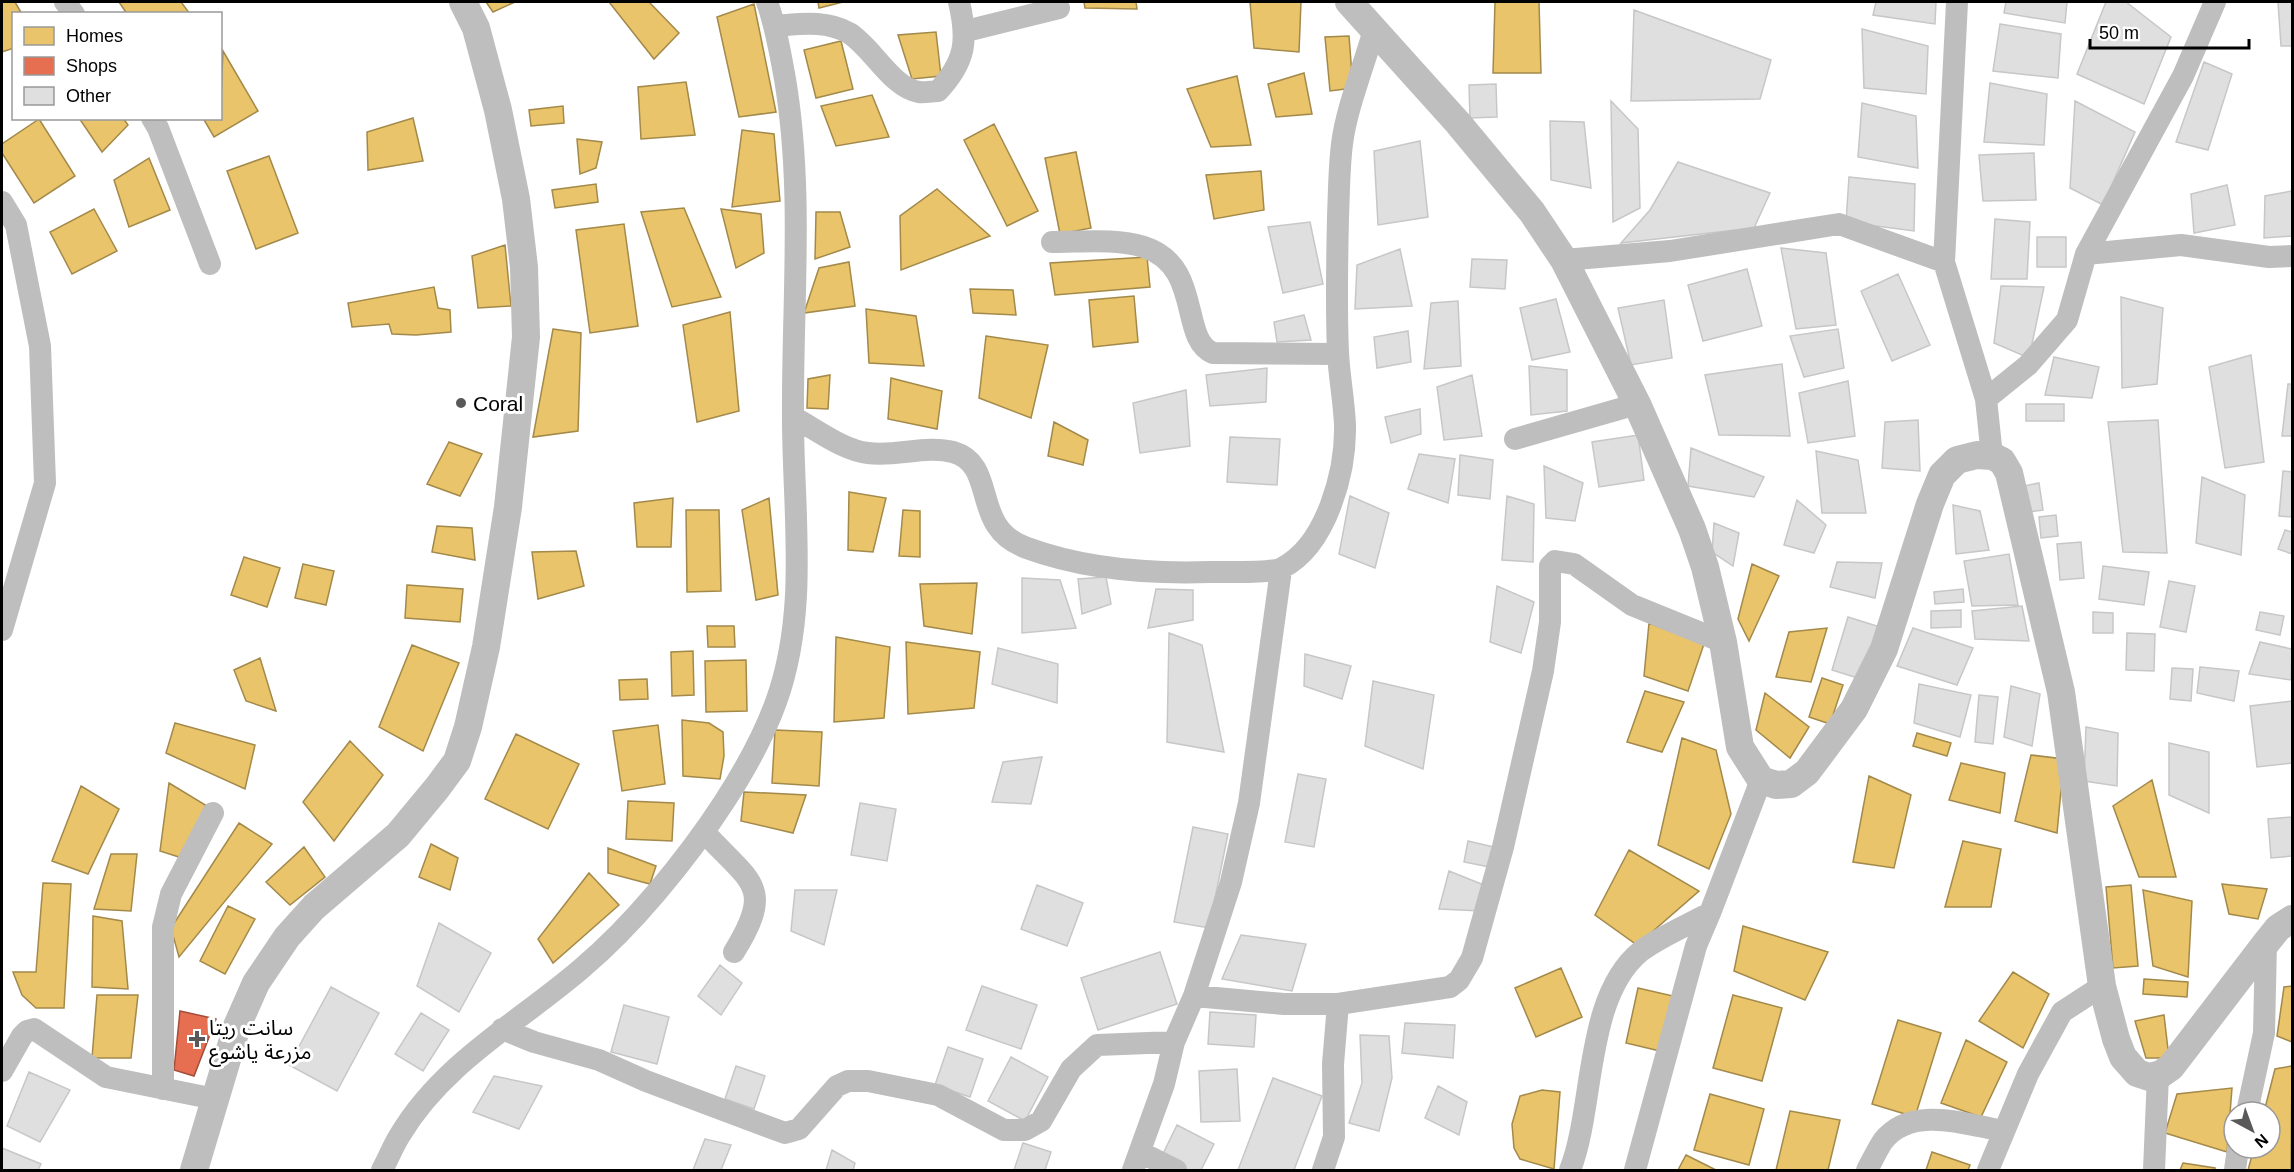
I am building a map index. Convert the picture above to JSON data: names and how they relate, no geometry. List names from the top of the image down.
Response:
{
  "places": {
    "other": ["Coral"],
    "health": ["سانت ريتا مزرعة ياشوع"]
  },
  "legend": ["Homes", "Shops", "Other"],
  "scale_bar": "50 m",
  "north": "bottom right"
}
